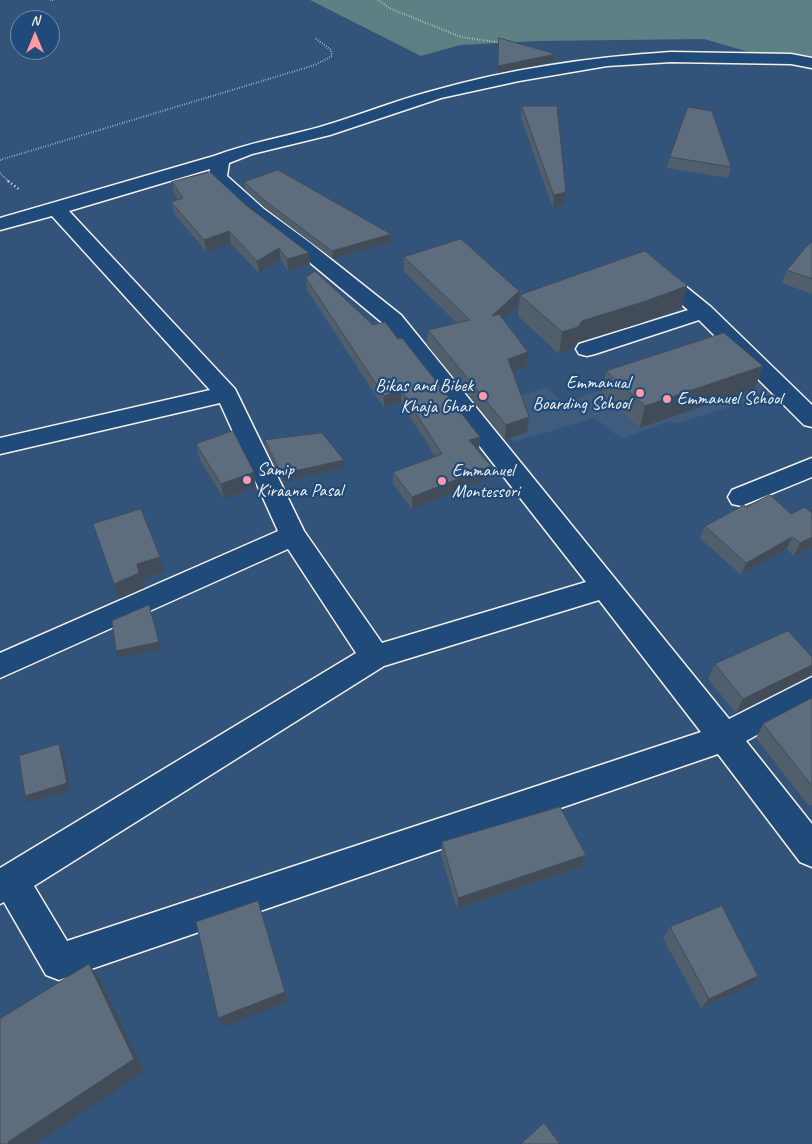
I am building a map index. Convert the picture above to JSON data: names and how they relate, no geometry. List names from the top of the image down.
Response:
{
  "places": [
    "Emmanual Boarding School",
    "Bikas and Bibek Khaja Ghar",
    "Emmanuel School",
    "Samip Kiraana Pasal",
    "Emmanuel Montessori"
  ],
  "north": "top"
}
